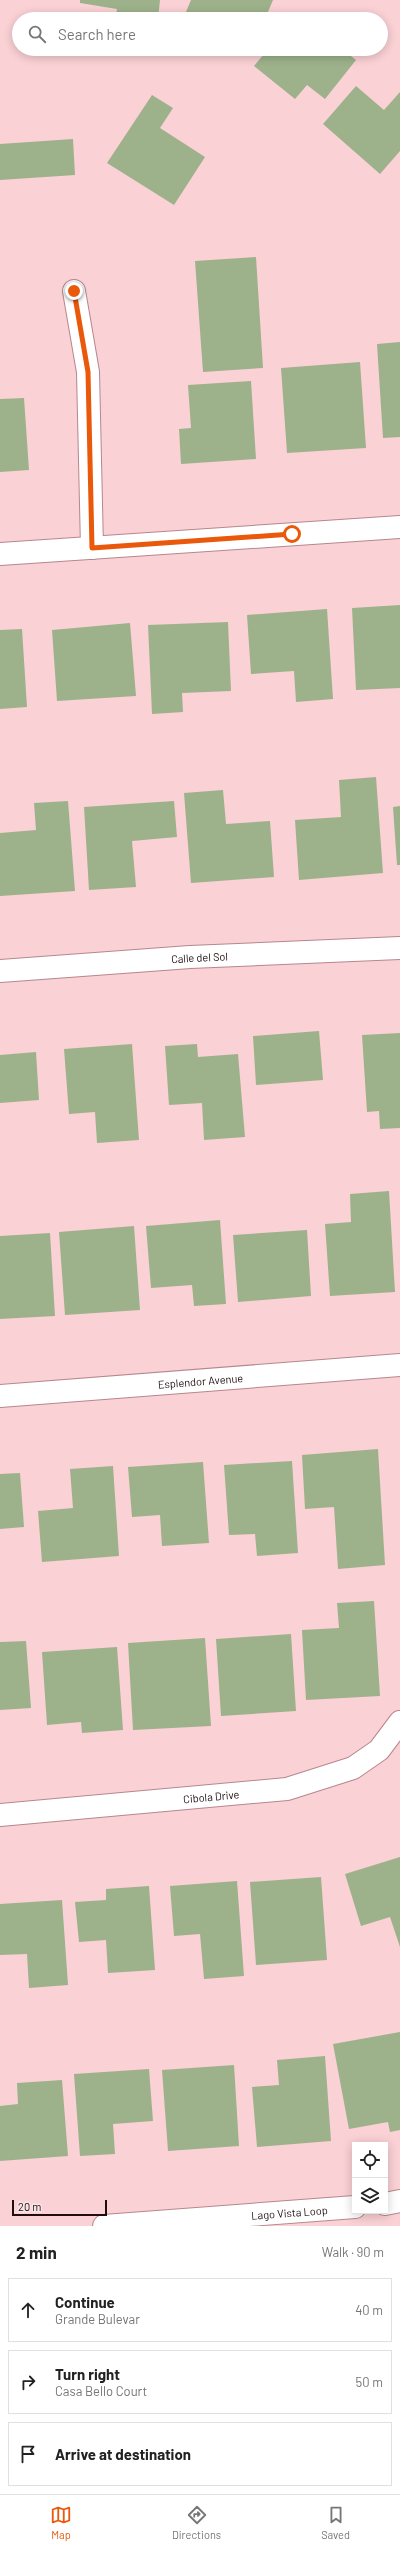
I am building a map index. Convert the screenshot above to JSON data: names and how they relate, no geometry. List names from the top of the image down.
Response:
{
  "streets": {
    "street": [
      "Calle del Sol",
      "Esplendor Avenue",
      "Cibola Drive",
      "Lago Vista Loop"
    ]
  },
  "scale_bar": "20 m",
  "page": {
    "search": "Search here",
    "scale": "20 m",
    "heading": ["2 min", "Walk · 90 m"],
    "list": [
      ["Continue", "Grande Bulevar", "40 m"],
      ["Turn right", "Casa Bello Court", "50 m"],
      "Arrive at destination"
    ],
    "nav": ["Map", "Directions", "Saved"]
  }
}
